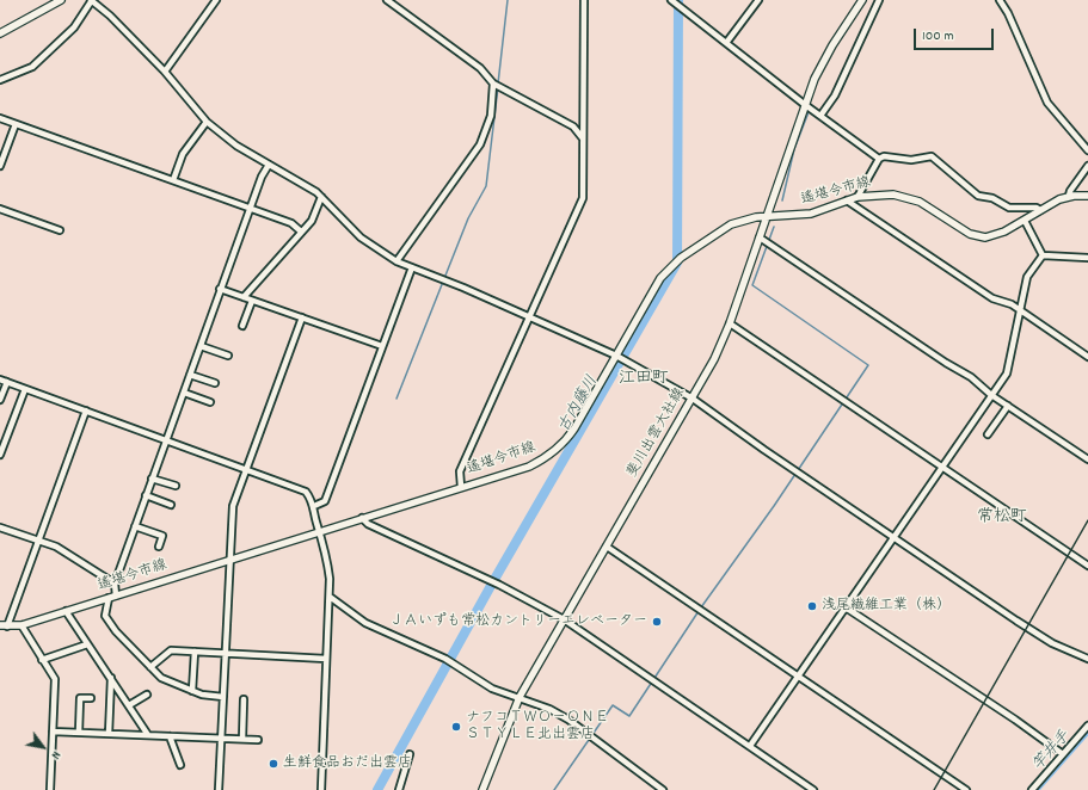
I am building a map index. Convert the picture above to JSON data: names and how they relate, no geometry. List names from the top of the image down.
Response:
{
  "streets": {
    "main road": ["遙堪今市線", "斐川出雲大社線"]
  },
  "crossings": [
    ["遙堪今市線", "斐川出雲大社線"]
  ],
  "districts": ["江田町", "常松町"],
  "water": ["古内藤川", "竿井手"],
  "places": [
    "浅尾繊維工業（株）",
    "ＪＡいずも常松カントリーエレベーター",
    "ナフコＴＷＯ－ＯＮＥ ＳＴＹＬＥ北出雲店",
    "生鮮食品おだ出雲店"
  ],
  "scale_bar": "100 m",
  "north": "bottom right"
}
